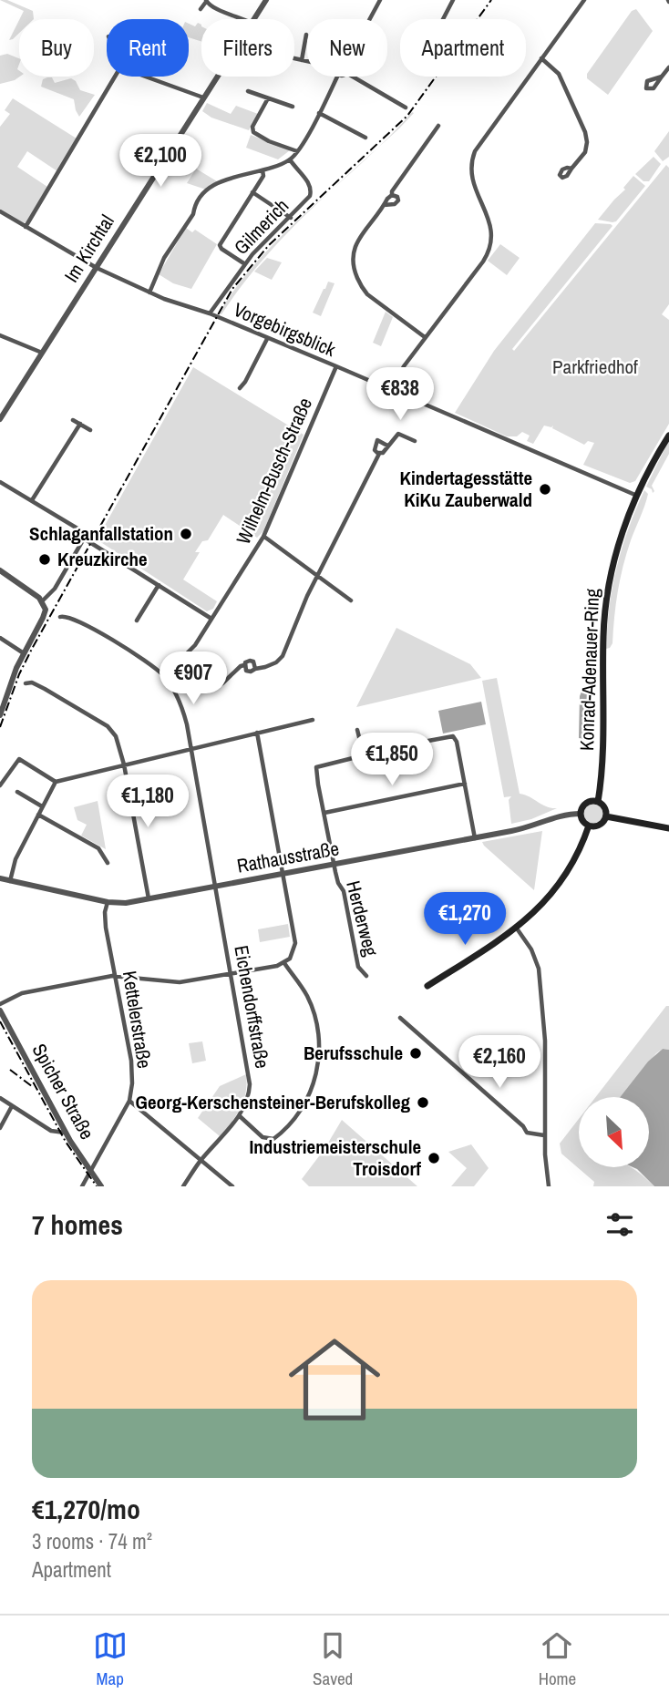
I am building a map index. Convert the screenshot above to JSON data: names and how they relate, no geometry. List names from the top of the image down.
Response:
{
  "streets": {
    "main road": ["Konrad-Adenauer-Ring"],
    "street": [
      "Gilmerich",
      "Im Kirchtal",
      "Vorgebirgsblick",
      "Wilhelm-Busch-Straße",
      "Rathausstraße",
      "Herderweg",
      "Eichendorffstraße",
      "Kettelerstraße",
      "Spicher Straße"
    ]
  },
  "crossings": [
    ["Gilmerich", "Vorgebirgsblick"],
    ["Im Kirchtal", "Vorgebirgsblick"],
    ["Vorgebirgsblick", "Wilhelm-Busch-Straße"],
    ["Vorgebirgsblick", "Konrad-Adenauer-Ring"],
    ["Wilhelm-Busch-Straße", "Eichendorffstraße"],
    ["Konrad-Adenauer-Ring", "Rathausstraße"],
    ["Rathausstraße", "Herderweg"],
    ["Rathausstraße", "Eichendorffstraße"],
    ["Rathausstraße", "Kettelerstraße"],
    ["Kettelerstraße", "Spicher Straße"]
  ],
  "parks": ["Parkfriedhof"],
  "places": [
    "Kindertagesstätte KiKu Zauberwald",
    "Schlaganfallstation",
    "Kreuzkirche",
    "Berufsschule",
    "Georg-Kerschensteiner-Berufskolleg",
    "Industriemeisterschule Troisdorf"
  ],
  "north": "bottom right",
  "page": {
    "chip": [
      "Buy",
      "Rent",
      "Filters",
      "New",
      "Apartment"
    ],
    "price": [
      "€2,100",
      "€838",
      "€907",
      "€1,850",
      "€1,180",
      "€1,270",
      "€2,160"
    ],
    "heading": "7 homes",
    "list": [
      {
        "name": "€1,270/mo",
        "note": "3 rooms · 74 m² · Apartment"
      }
    ],
    "tabs": ["Map", "Saved", "Home"]
  }
}
